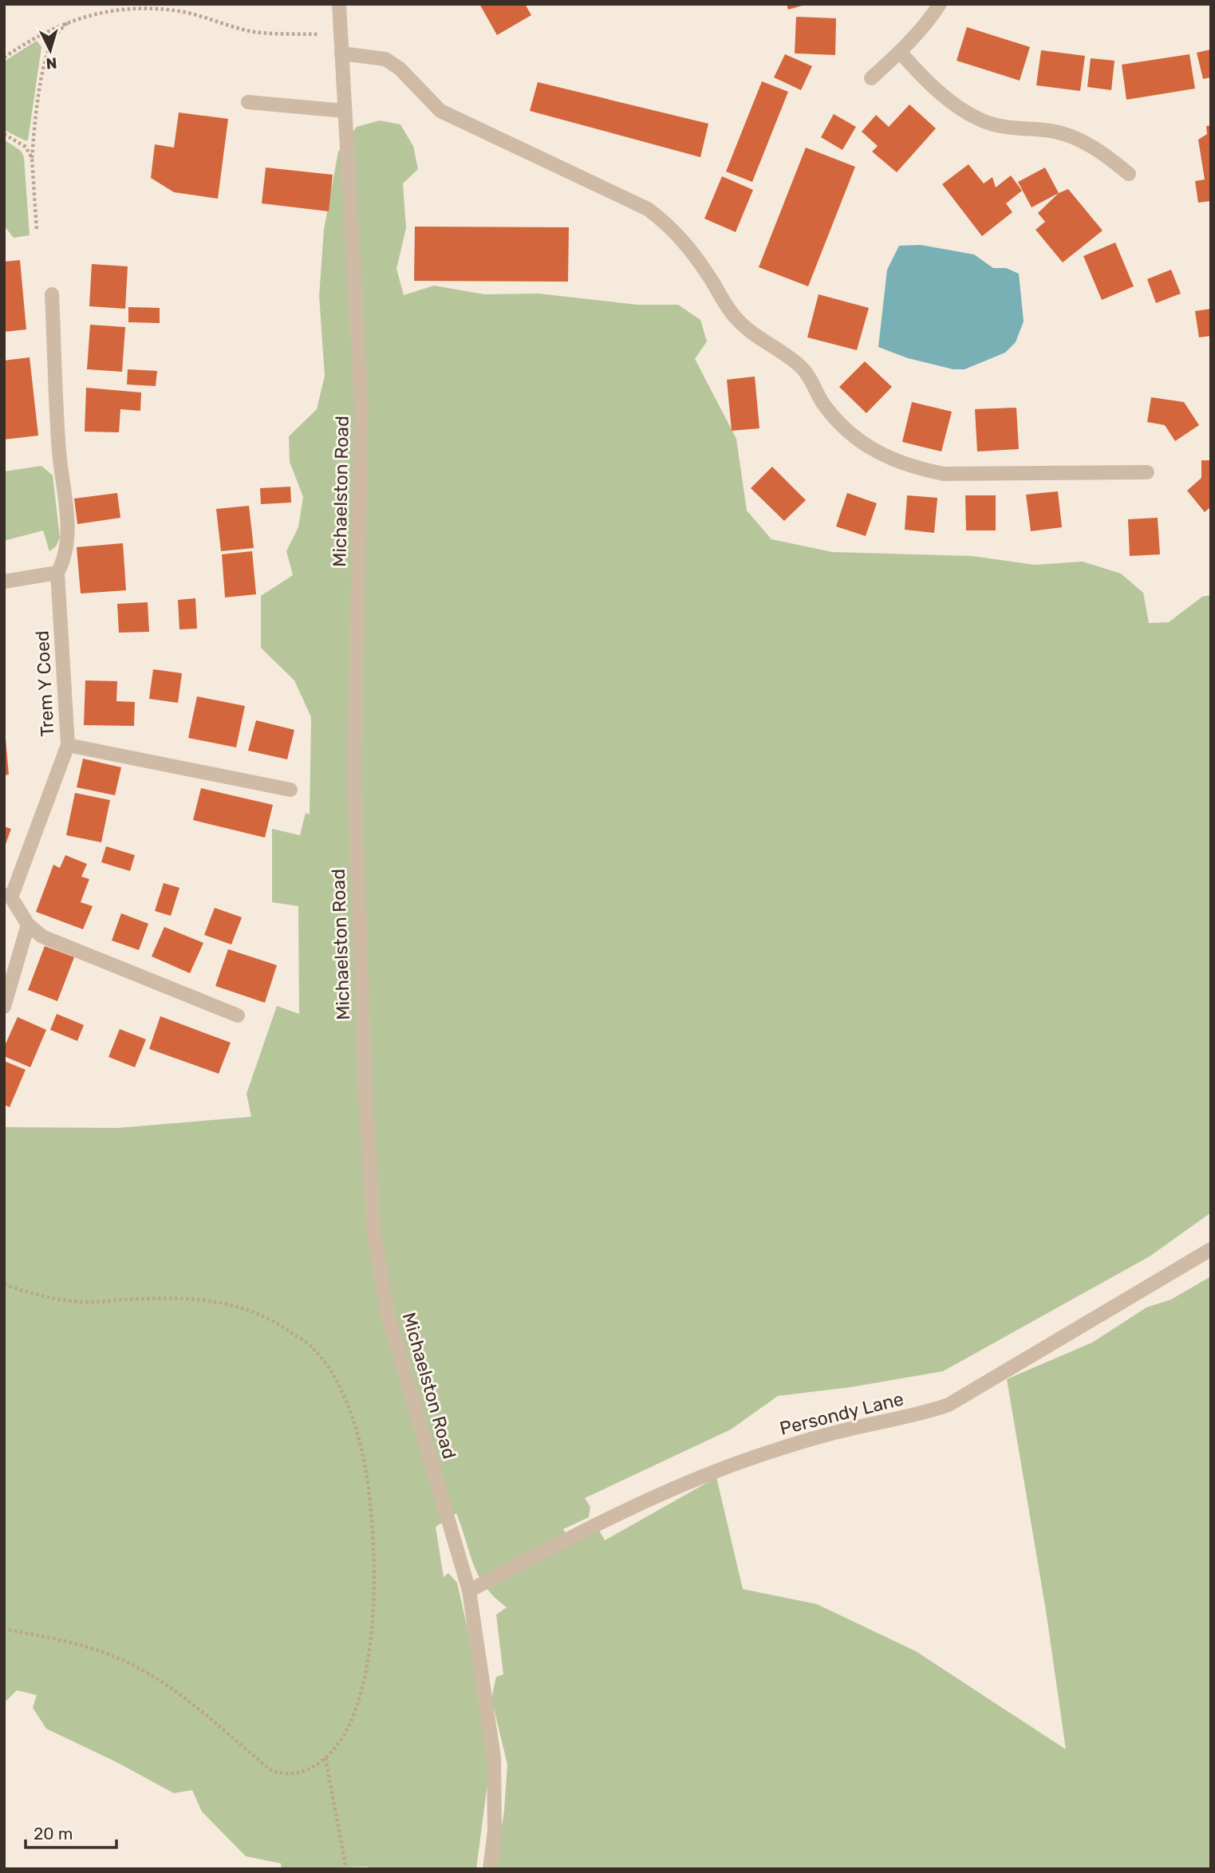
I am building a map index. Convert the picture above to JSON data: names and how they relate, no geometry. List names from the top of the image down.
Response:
{
  "streets": {
    "street": ["Michaelston Road", "Trem Y Coed", "Persondy Lane"]
  },
  "crossings": [
    ["Michaelston Road", "Persondy Lane"]
  ],
  "scale_bar": "20 m",
  "north": "bottom"
}
